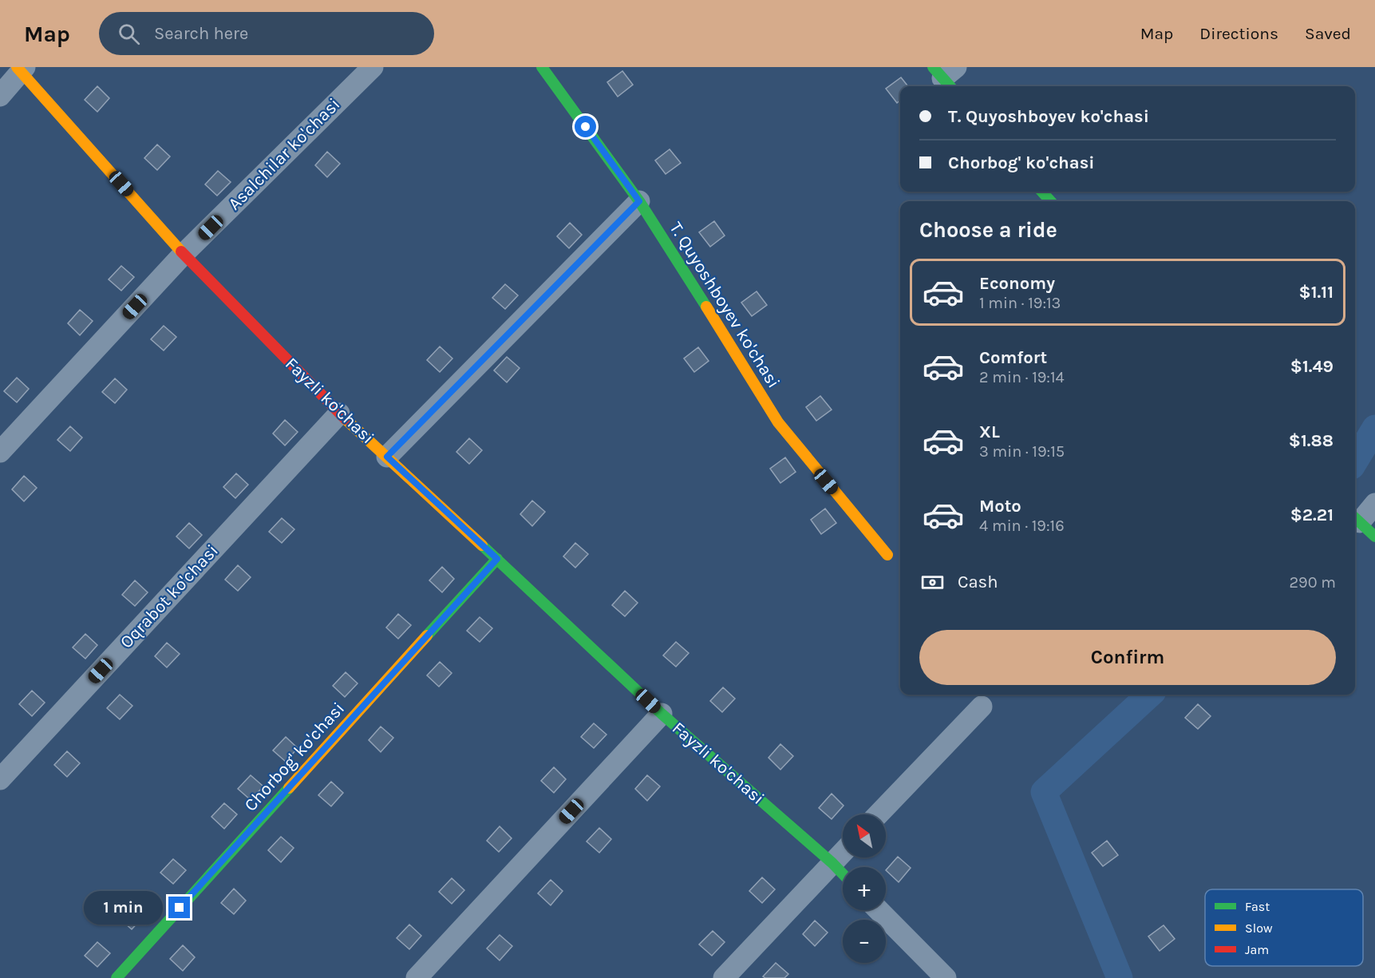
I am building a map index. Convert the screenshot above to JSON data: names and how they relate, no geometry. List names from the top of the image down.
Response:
{
  "streets": {
    "street": [
      "Asalchilar ko'chasi",
      "T. Quyoshboyev ko'chasi",
      "Fayzli ko'chasi",
      "Oqrabot ko'chasi",
      "Chorbog' ko'chasi"
    ]
  },
  "crossings": [
    ["Asalchilar ko'chasi", "Fayzli ko'chasi"],
    ["Fayzli ko'chasi", "Oqrabot ko'chasi"],
    ["Fayzli ko'chasi", "Chorbog' ko'chasi"]
  ],
  "legend": ["Fast", "Slow", "Jam"],
  "north": "top left",
  "page": {
    "header": "Map",
    "search": "Search here",
    "nav": ["Map", "Directions", "Saved"],
    "banner": ["T. Quyoshboyev ko'chasi", "Chorbog' ko'chasi"],
    "heading": "Choose a ride",
    "list": [
      {
        "name": "Economy",
        "note": "1 min · 19:13",
        "value": "$1.11"
      },
      {
        "name": "Comfort",
        "note": "2 min · 19:14",
        "value": "$1.49"
      },
      {
        "name": "XL",
        "note": "3 min · 19:15",
        "value": "$1.88"
      },
      {
        "name": "Moto",
        "note": "4 min · 19:16",
        "value": "$2.21"
      }
    ],
    "pay": ["Cash", "290 m"],
    "buttons": "Confirm",
    "map_buttons": ["+", "−"],
    "bubble": "1 min"
  }
}
